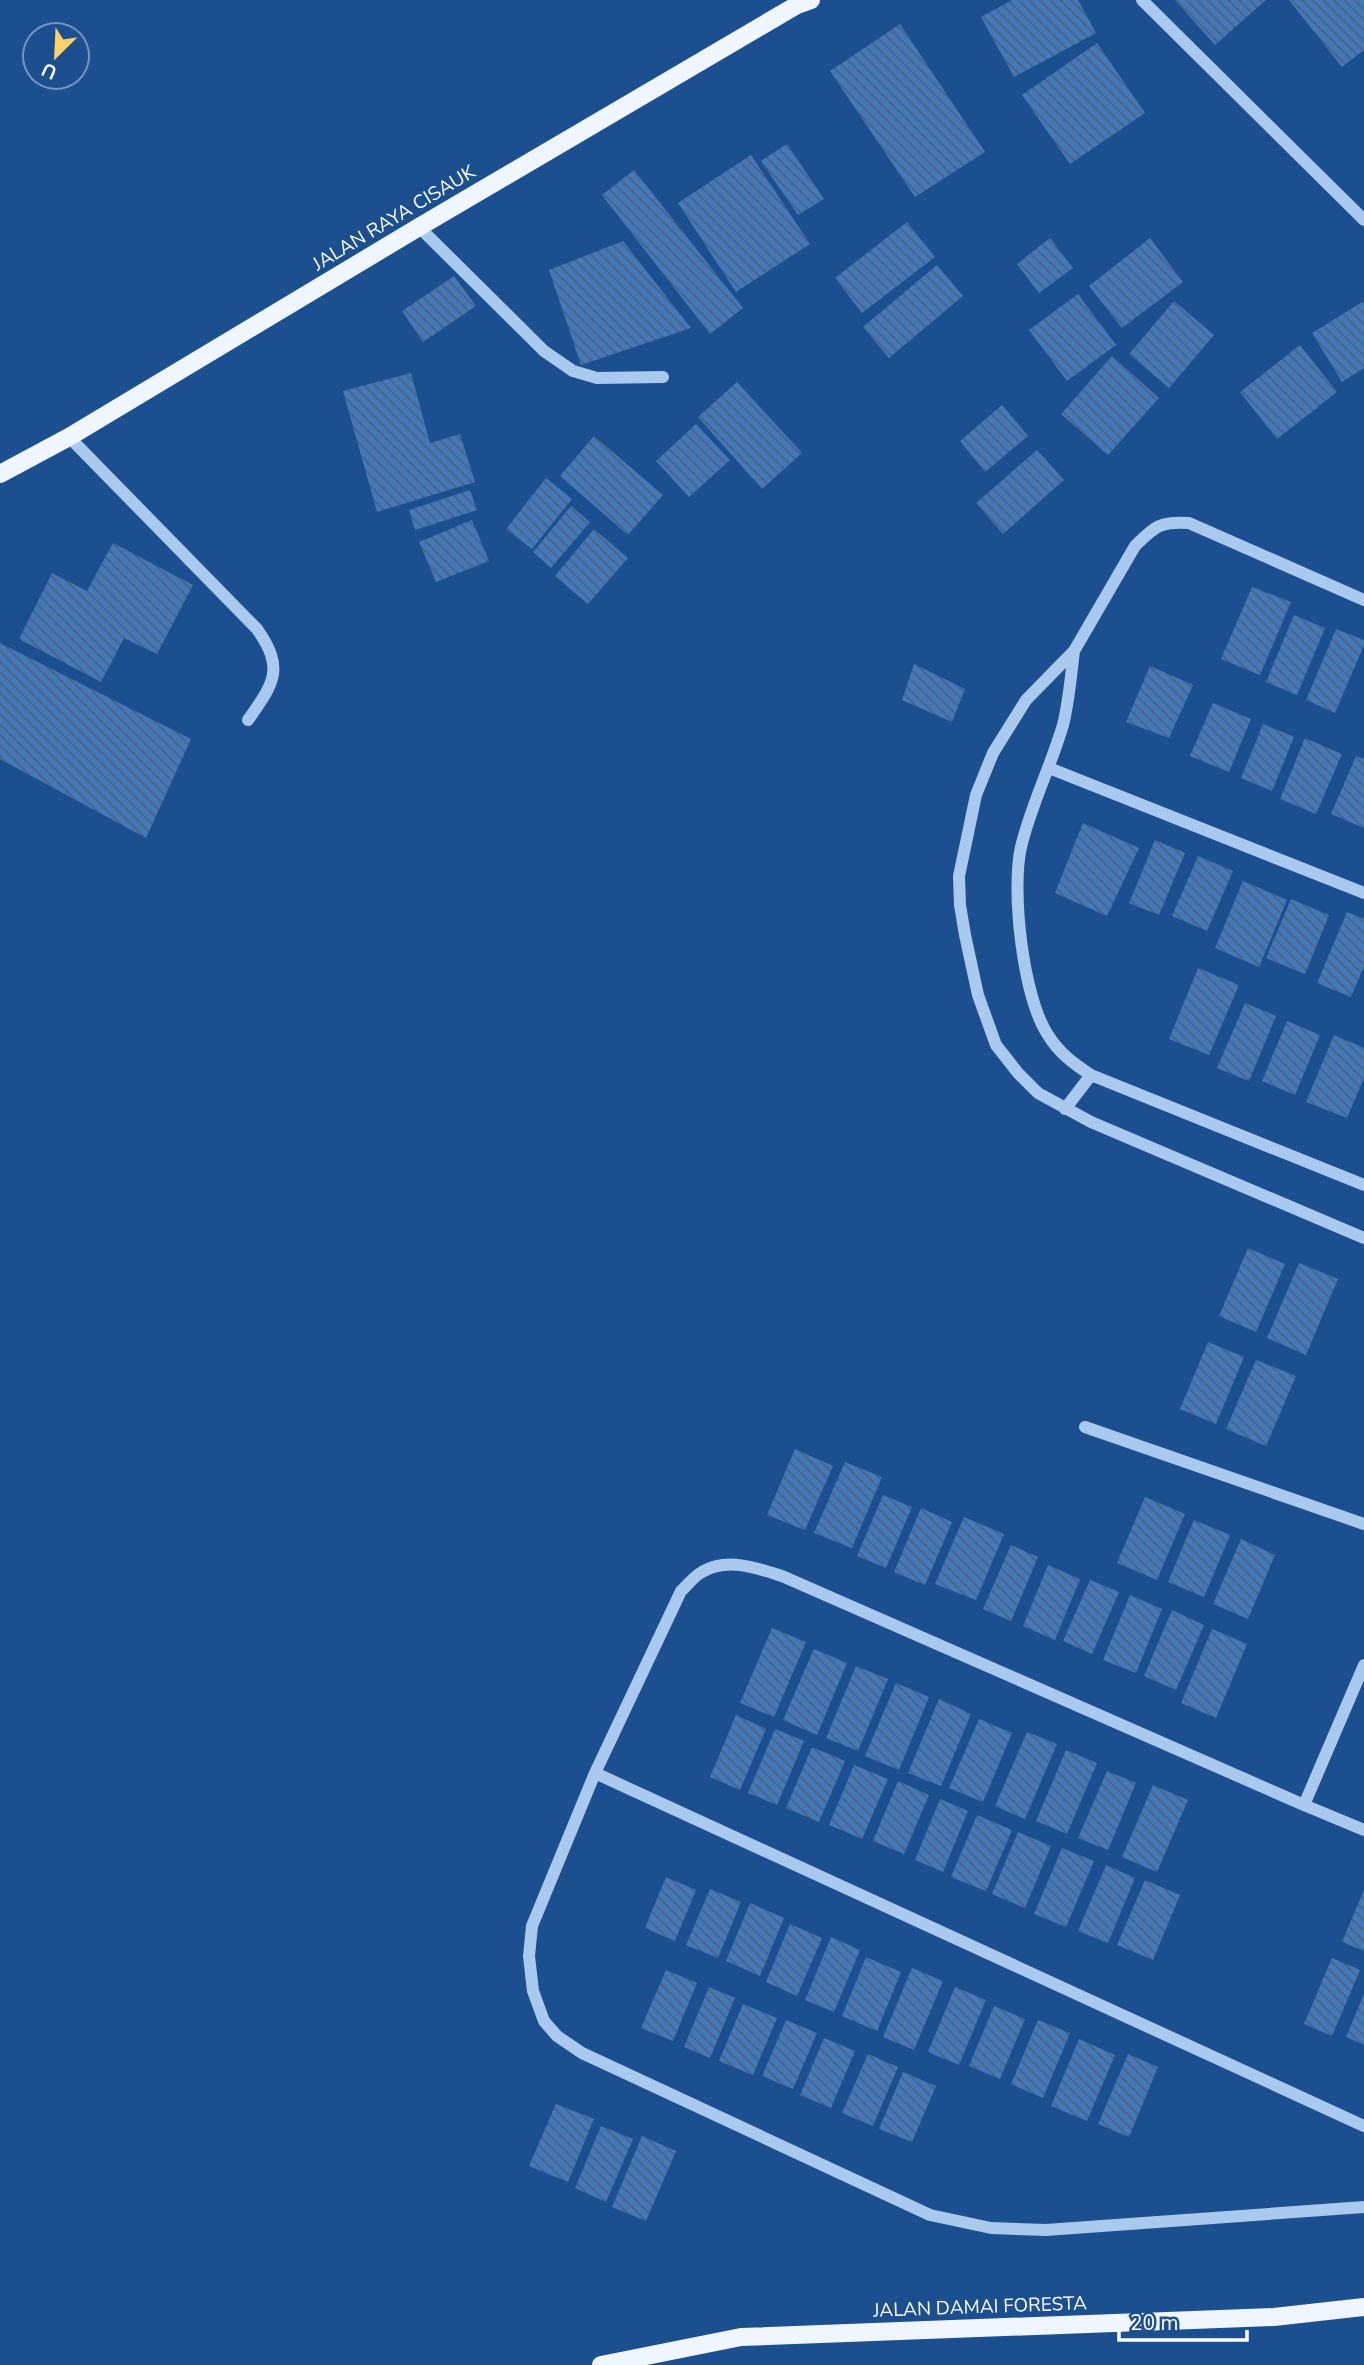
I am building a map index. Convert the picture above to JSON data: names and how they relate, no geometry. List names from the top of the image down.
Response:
{
  "streets": {
    "main road": ["JALAN RAYA CISAUK", "JALAN DAMAI FORESTA"]
  },
  "scale_bar": "20 m",
  "north": "bottom left"
}
